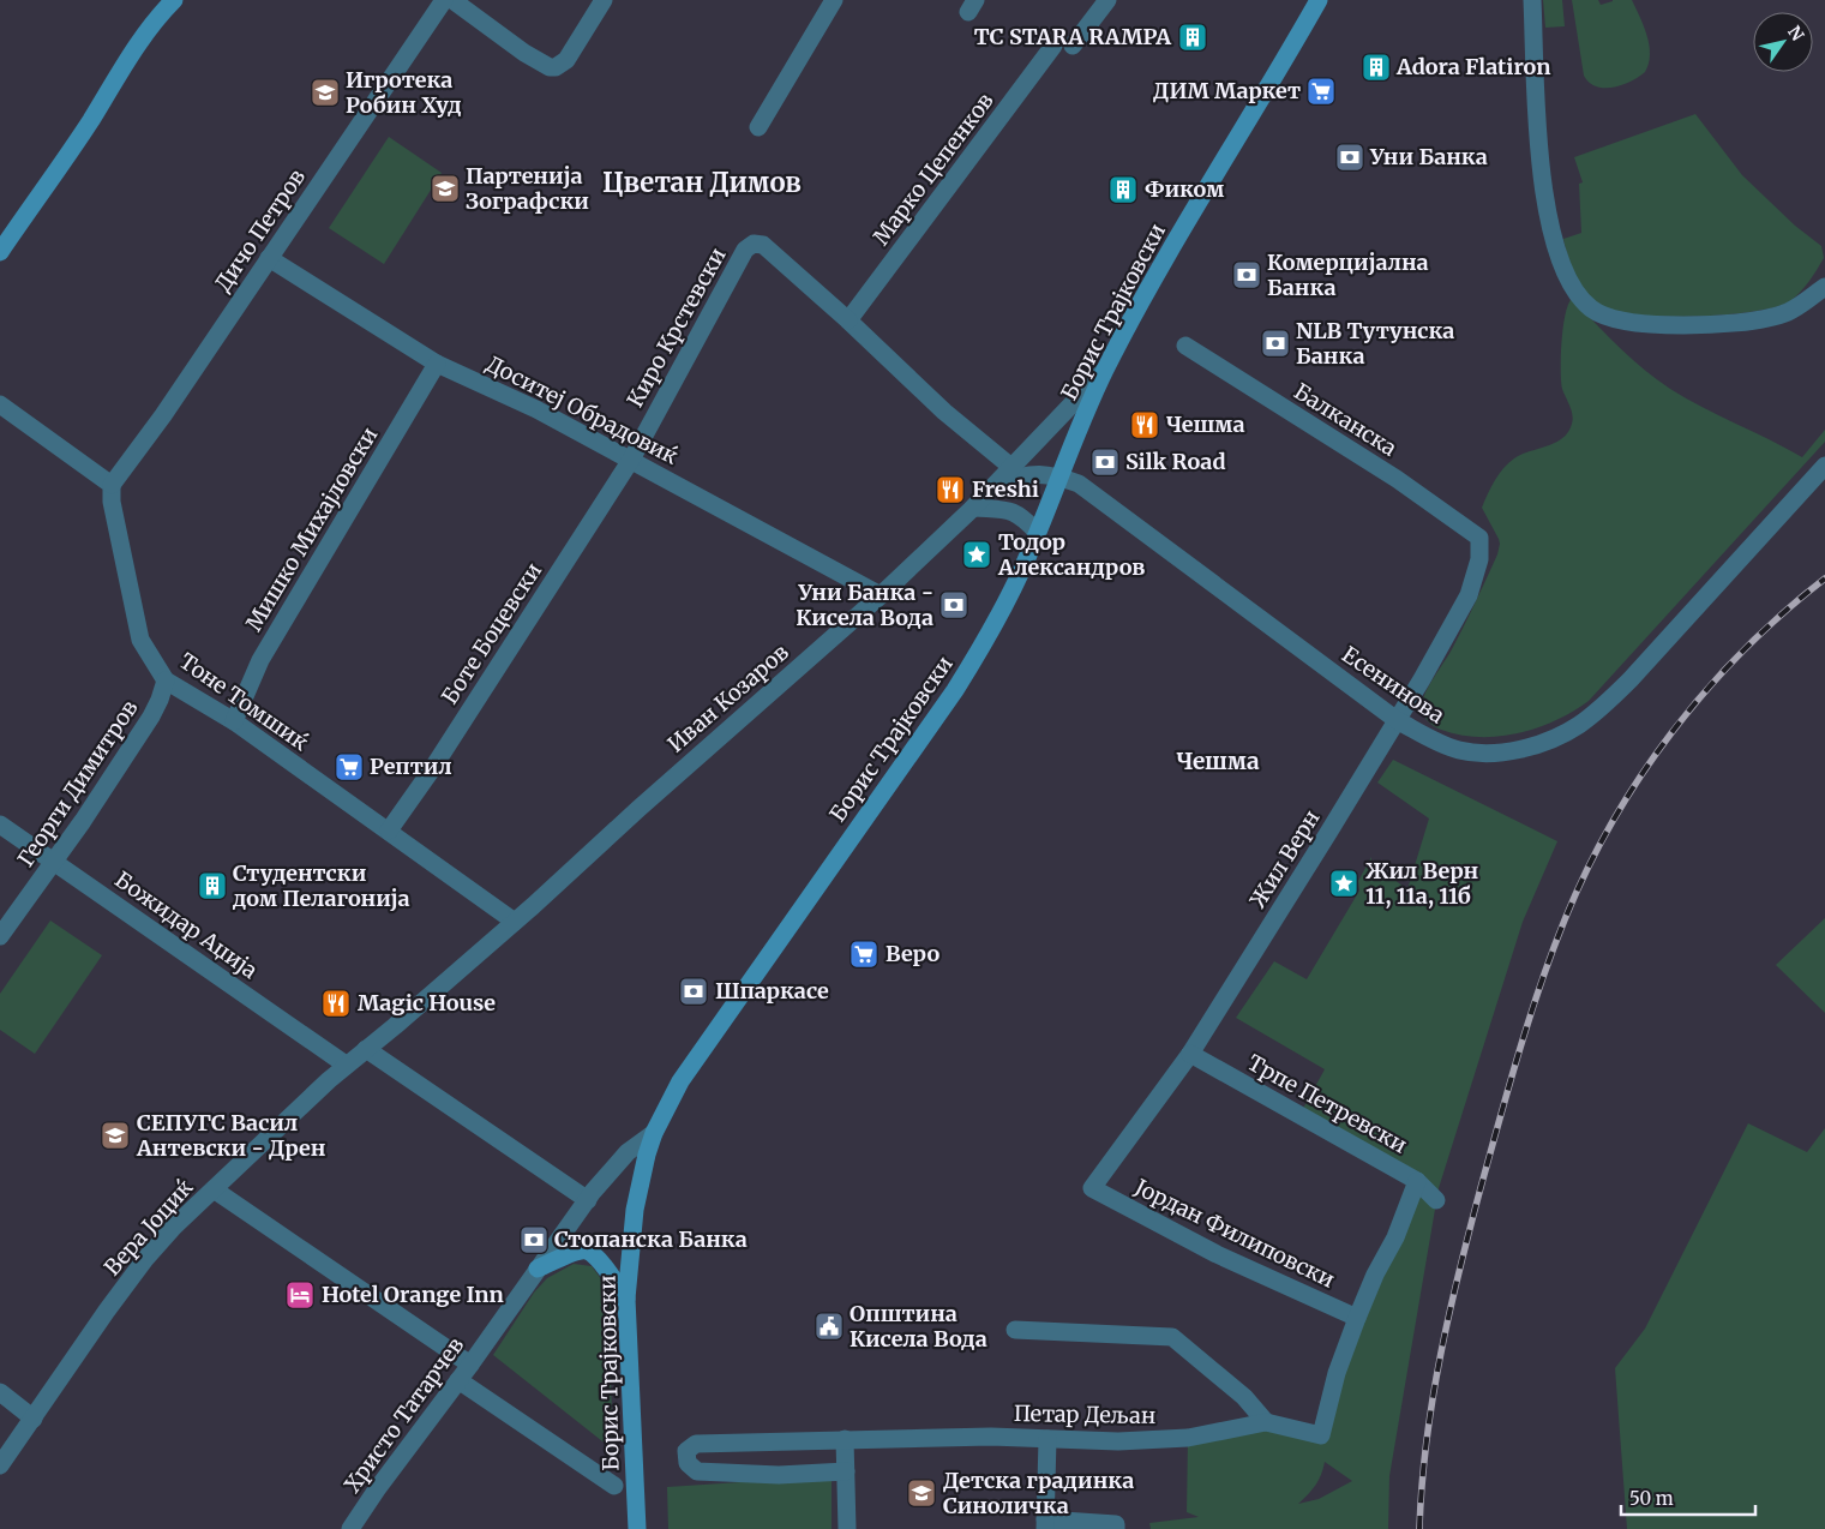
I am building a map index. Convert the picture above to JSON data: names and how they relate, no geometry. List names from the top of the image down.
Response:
{
  "streets": {
    "street": [
      "Марко Цепенков",
      "Дичо Петров",
      "Борис Трајковски",
      "Киро Крстевски",
      "Доситеј Обрадовиќ",
      "Балканска",
      "Мишко Михајловски",
      "Боте Боцевски",
      "Есенинова",
      "Иван Козаров",
      "Тоне Томшиќ",
      "Георги Димитров",
      "Жил Верн",
      "Божидар Аџија",
      "Трпе Петревски",
      "Вера Јоциќ",
      "Јордан Филиповски",
      "Христо Татарчев",
      "Петар Дељан"
    ]
  },
  "crossings": [
    ["Марко Цепенков", "Киро Крстевски"],
    ["Дичо Петров", "Доситеј Обрадовиќ"],
    ["Дичо Петров", "Тоне Томшиќ"],
    ["Борис Трајковски", "Есенинова"],
    ["Борис Трајковски", "Иван Козаров"],
    ["Борис Трајковски", "Христо Татарчев"],
    ["Киро Крстевски", "Доситеј Обрадовиќ"],
    ["Киро Крстевски", "Боте Боцевски"],
    ["Доситеј Обрадовиќ", "Мишко Михајловски"],
    ["Доситеј Обрадовиќ", "Боте Боцевски"],
    ["Доситеј Обрадовиќ", "Иван Козаров"],
    ["Балканска", "Жил Верн"],
    ["Мишко Михајловски", "Тоне Томшиќ"],
    ["Боте Боцевски", "Тоне Томшиќ"],
    ["Есенинова", "Иван Козаров"],
    ["Есенинова", "Жил Верн"],
    ["Иван Козаров", "Тоне Томшиќ"],
    ["Иван Козаров", "Вера Јоциќ"],
    ["Тоне Томшиќ", "Георги Димитров"],
    ["Георги Димитров", "Божидар Аџија"],
    ["Жил Верн", "Трпе Петревски"],
    ["Жил Верн", "Јордан Филиповски"],
    ["Божидар Аџија", "Вера Јоциќ"],
    ["Јордан Филиповски", "Петар Дељан"]
  ],
  "districts": ["Цветан Димов", "Чешма"],
  "places": {
    "building": [
      "TC STARA RAMPA",
      "Adora Flatiron",
      "Фиком",
      "Студентски дом Пелагонија"
    ],
    "supermarket": ["ДИМ Маркет", "Рептил", "Веро"],
    "school or university": [
      "Игротека Робин Худ",
      "Партенија Зографски",
      "СЕПУГС Васил Антевски - Дрен",
      "Детска градинка Синоличка"
    ],
    "bank": [
      "Уни Банка",
      "Комерцијална Банка",
      "NLB Тутунска Банка",
      "Silk Road",
      "Уни Банка - Кисела Вода",
      "Шпаркасе",
      "Стопанска Банка"
    ],
    "restaurant": ["Чешма", "Freshi", "Magic House"],
    "place": ["Тодор Александров", "Жил Верн 11, 11а, 11б"],
    "hotel": ["Hotel Orange Inn"],
    "public building": ["Општина Кисела Вода"]
  },
  "scale_bar": "50 m",
  "north": "top right"
}
